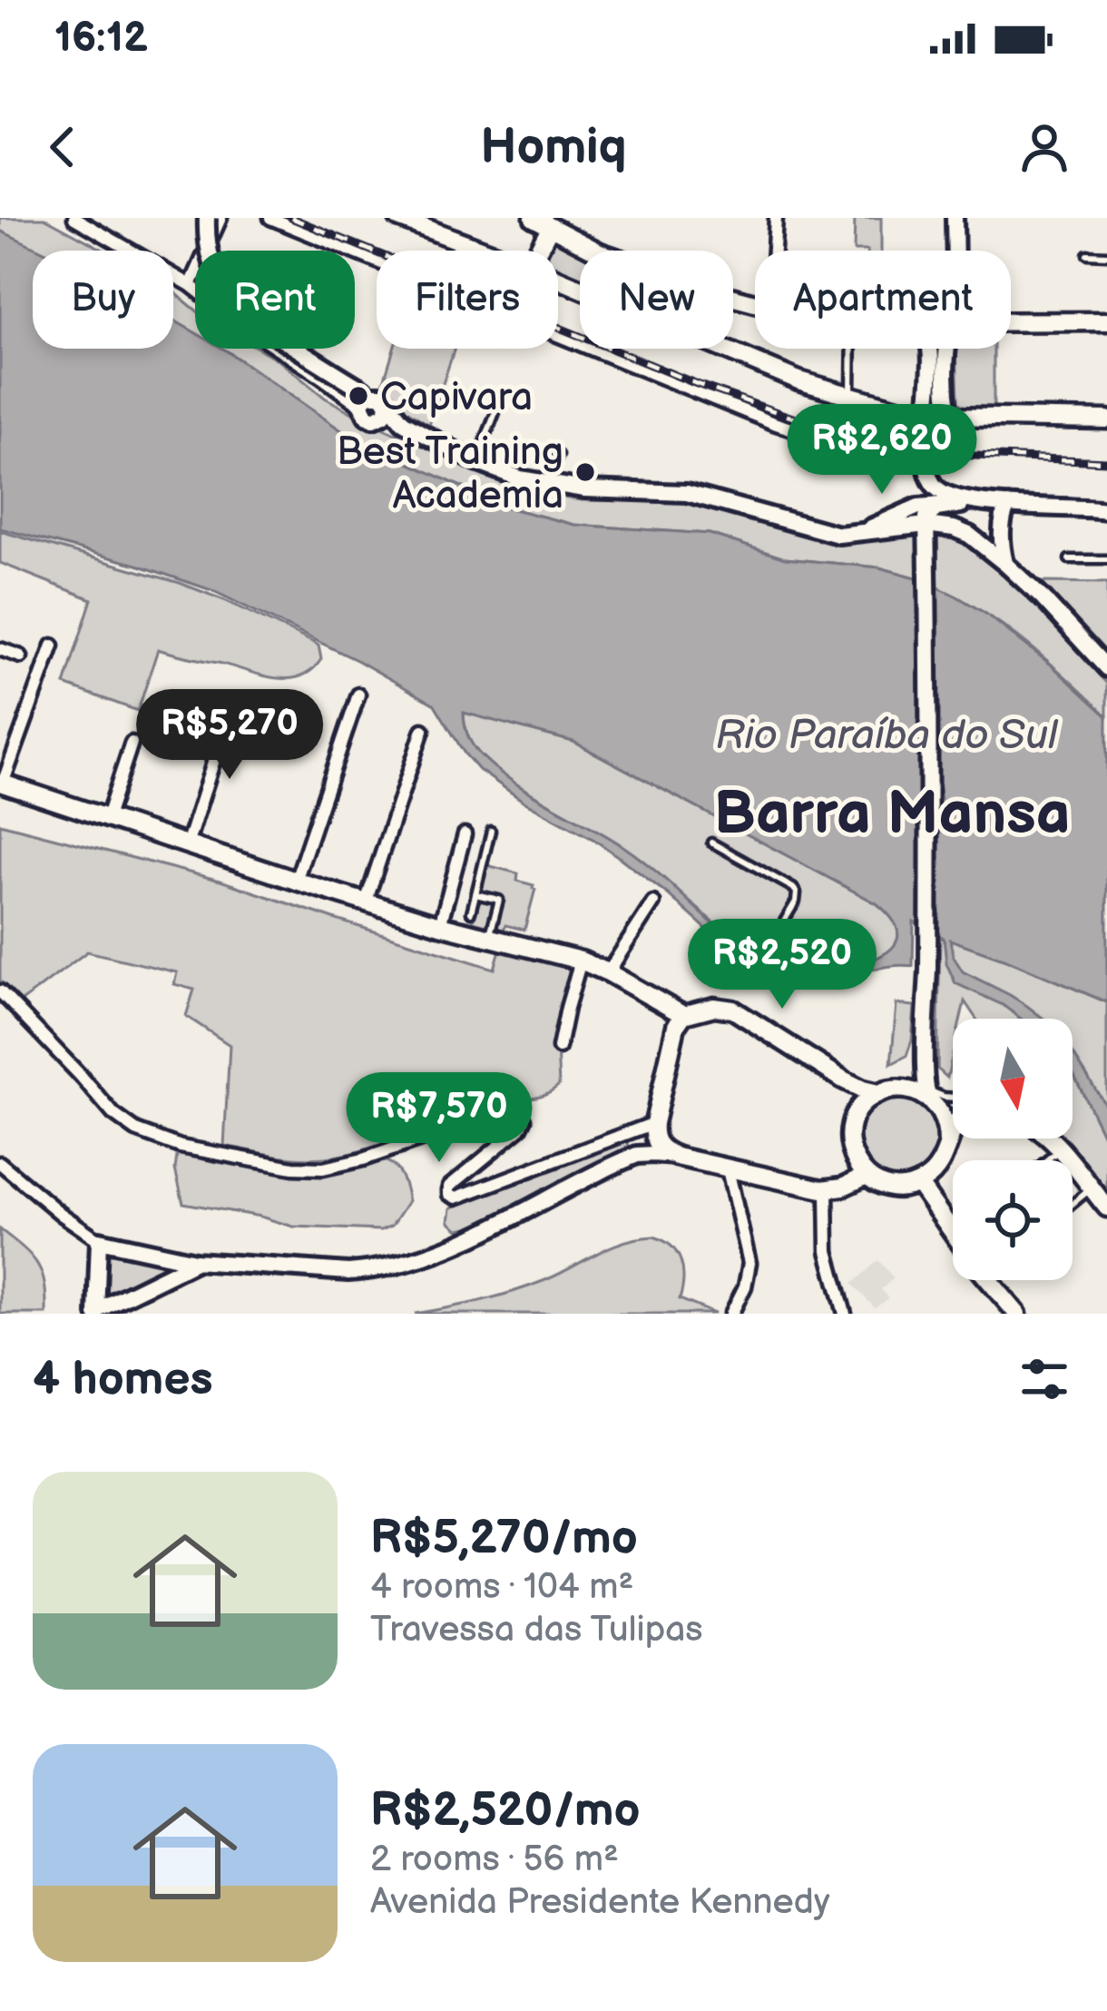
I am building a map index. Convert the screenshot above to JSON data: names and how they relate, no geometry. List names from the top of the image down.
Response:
{
  "districts": ["Barra Mansa"],
  "water": ["Rio Paraíba do Sul"],
  "places": ["Capivara", "Best Training Academia"],
  "north": "bottom",
  "page": {
    "status": "16:12",
    "header": "Homiq",
    "chip": [
      "Buy",
      "Rent",
      "Filters",
      "New",
      "Apartment"
    ],
    "price": [
      "R$2,620",
      "R$5,270",
      "R$2,520",
      "R$7,570"
    ],
    "heading": "4 homes",
    "list": [
      {
        "name": "R$5,270/mo",
        "note": "4 rooms · 104 m² · Travessa das Tulipas"
      },
      {
        "name": "R$2,520/mo",
        "note": "2 rooms · 56 m² · Avenida Presidente Kennedy"
      }
    ]
  }
}
